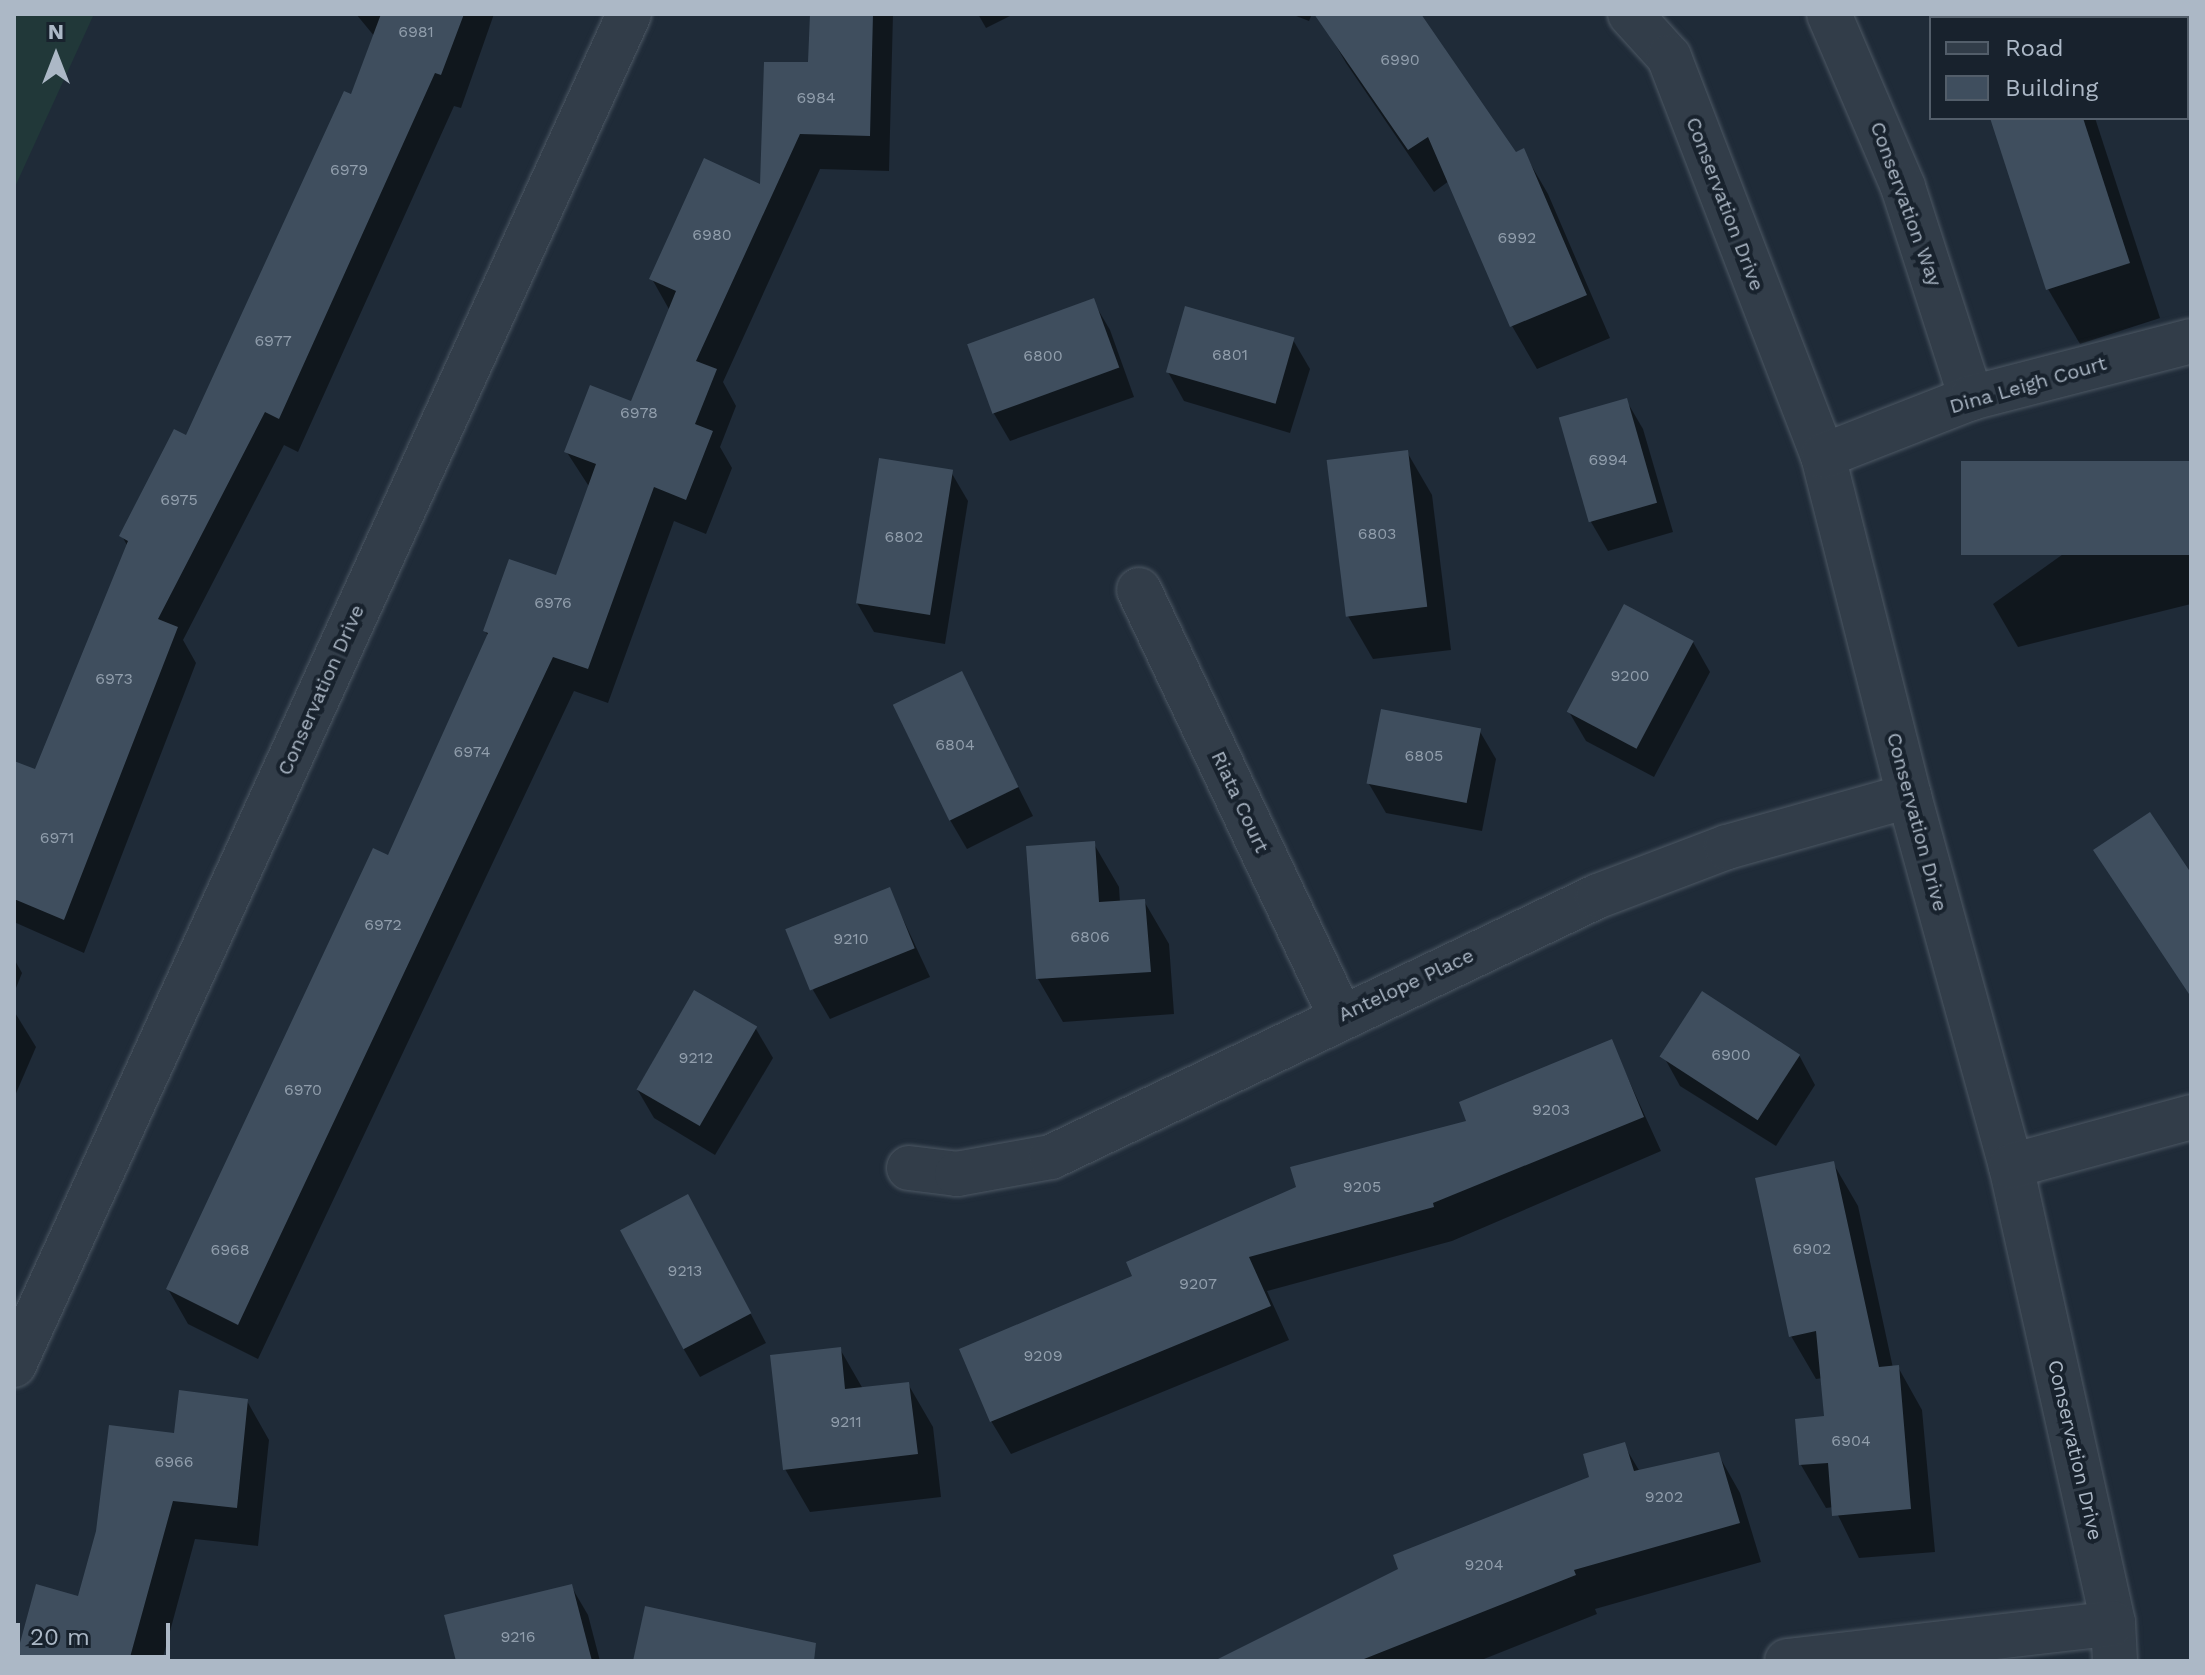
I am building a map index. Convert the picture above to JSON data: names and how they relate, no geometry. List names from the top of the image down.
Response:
{
  "streets": {
    "street": [
      "Conservation Drive",
      "Conservation Way",
      "Dina Leigh Court",
      "Riata Court",
      "Antelope Place"
    ]
  },
  "crossings": [
    ["Conservation Drive", "Dina Leigh Court"],
    ["Conservation Drive", "Antelope Place"],
    ["Conservation Way", "Dina Leigh Court"],
    ["Riata Court", "Antelope Place"]
  ],
  "house_numbers": [
    "6981",
    "6990",
    "6984",
    "6979",
    "6980",
    "6992",
    "6977",
    "6801",
    "6800",
    "6978",
    "6994",
    "6975",
    "6803",
    "6802",
    "6976",
    "9200",
    "6973",
    "6804",
    "6974",
    "6805",
    "6971",
    "6972",
    "6806",
    "9210",
    "6900",
    "9212",
    "6970",
    "9203",
    "9205",
    "6902",
    "6968",
    "9213",
    "9207",
    "9209",
    "9211",
    "6904",
    "6966",
    "9202",
    "9204",
    "9216"
  ],
  "legend": ["Road", "Building"],
  "scale_bar": "20 m",
  "north": "top"
}
